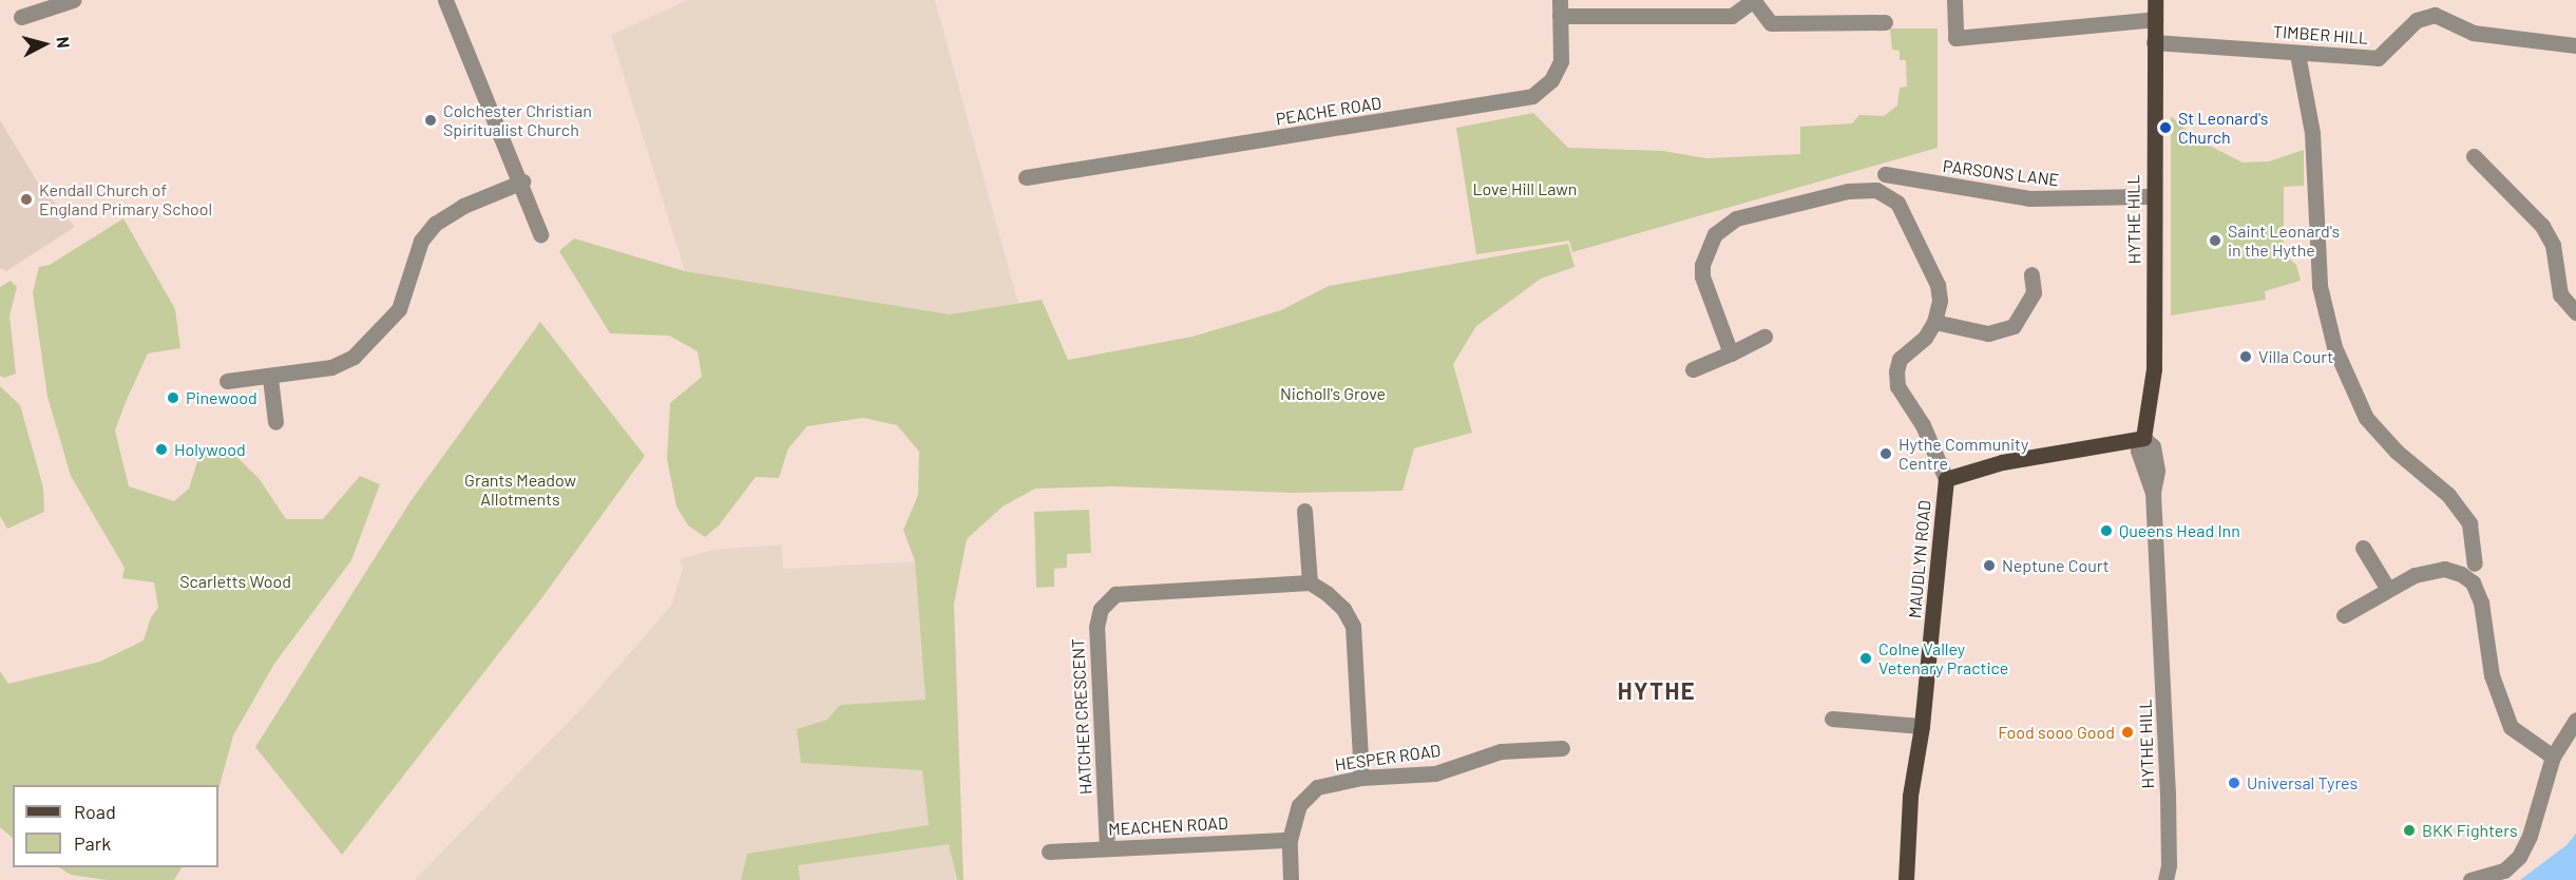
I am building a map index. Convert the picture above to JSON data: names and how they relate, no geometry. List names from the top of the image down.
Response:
{
  "streets": {
    "main road": ["HYTHE HILL", "MAUDLYN ROAD"],
    "street": [
      "TIMBER HILL",
      "PEACHE ROAD",
      "PARSONS LANE",
      "HATCHER CRESCENT",
      "HESPER ROAD",
      "MEACHEN ROAD"
    ]
  },
  "crossings": [
    ["TIMBER HILL", "HYTHE HILL"],
    ["PARSONS LANE", "HYTHE HILL"],
    ["HYTHE HILL", "MAUDLYN ROAD"],
    ["HATCHER CRESCENT", "MEACHEN ROAD"],
    ["HESPER ROAD", "MEACHEN ROAD"]
  ],
  "districts": ["HYTHE"],
  "parks": [
    "Love Hill Lawn",
    "Nicholl's Grove",
    "Grants Meadow Allotments",
    "Scarletts Wood"
  ],
  "places": [
    "Colchester Christian Spiritualist Church",
    "St Leonard's Church",
    "Kendall Church of England Primary School",
    "Saint Leonard's in the Hythe",
    "Villa Court",
    "Pinewood",
    "Holywood",
    "Hythe Community Centre",
    "Queens Head Inn",
    "Neptune Court",
    "Colne Valley Vetenary Practice",
    "Food sooo Good",
    "Universal Tyres",
    "BKK Fighters"
  ],
  "legend": ["Road", "Park"],
  "north": "right"
}
